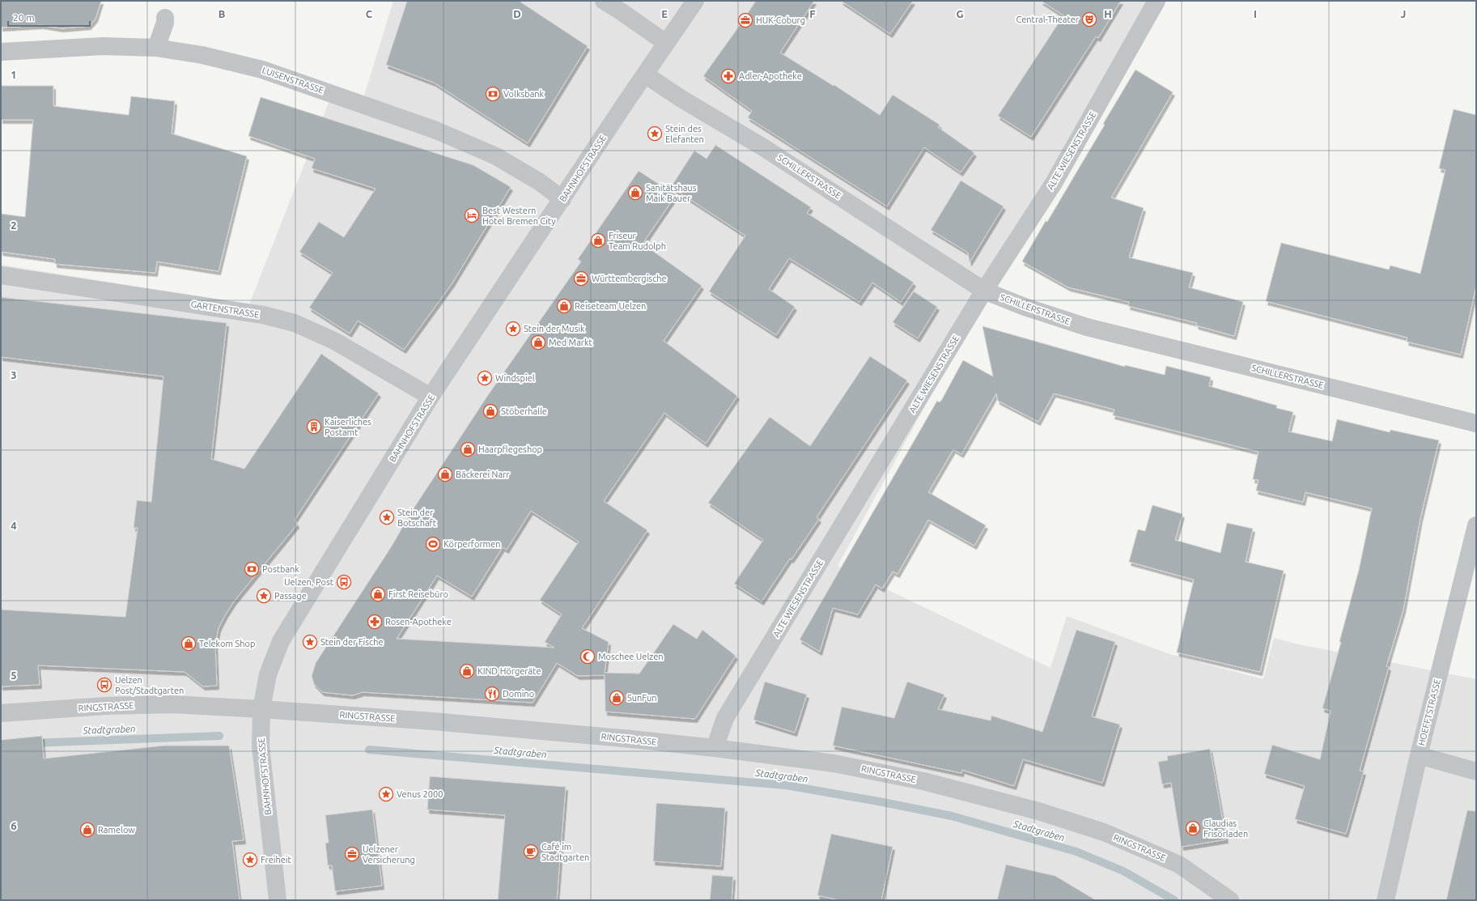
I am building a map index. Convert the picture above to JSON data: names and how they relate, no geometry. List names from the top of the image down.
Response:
{
  "streets": {
    "street": [
      "LUISENSTRASSE",
      "ALTE WIESENSTRASSE",
      "BAHNHOFSTRASSE",
      "SCHILLERSTRASSE",
      "GARTENSTRASSE",
      "RINGSTRASSE",
      "HOEFFTSTRASSE"
    ]
  },
  "crossings": [
    ["LUISENSTRASSE", "BAHNHOFSTRASSE"],
    ["ALTE WIESENSTRASSE", "SCHILLERSTRASSE"],
    ["ALTE WIESENSTRASSE", "RINGSTRASSE"],
    ["BAHNHOFSTRASSE", "SCHILLERSTRASSE"],
    ["BAHNHOFSTRASSE", "GARTENSTRASSE"],
    ["BAHNHOFSTRASSE", "RINGSTRASSE"]
  ],
  "water": ["Stadtgraben"],
  "places": {
    "theatre": ["Central-Theater"],
    "office": ["HUK-Coburg", "Württembergische", "Uelzener Versicherung"],
    "pharmacy": ["Adler-Apotheke", "Rosen-Apotheke"],
    "bank": ["Volksbank", "Postbank"],
    "place": [
      "Stein des Elefanten",
      "Stein der Musik",
      "Windspiel",
      "Stein der Botschaft",
      "Passage",
      "Stein der Fische",
      "Venus 2000",
      "Freiheit"
    ],
    "shop": [
      "Sanitätshaus Maik Bauer",
      "Friseur Team Rudolph",
      "Reiseteam Uelzen",
      "Med Markt",
      "Stöberhalle",
      "Haarpflegeshop",
      "Bäckerei Narr",
      "First Reisebüro",
      "Telekom Shop",
      "KIND Hörgeräte",
      "SunFun",
      "Claudias Frisörladen",
      "Ramelow"
    ],
    "hotel": ["Best Western Hotel Bremen City"],
    "building": ["Kaiserliches Postamt"],
    "sports": ["Körperformen"],
    "bus stop": ["Uelzen, Post", "Uelzen Post/Stadtgarten"],
    "mosque": ["Moschee Uelzen"],
    "restaurant": ["Domino"],
    "cafe": ["Café im Stadtgarten"]
  },
  "scale_bar": "20 m",
  "grid": {
    "columns": [
      "B",
      "C",
      "D",
      "E",
      "F",
      "G",
      "H",
      "I",
      "J"
    ],
    "rows": [
      "1",
      "2",
      "3",
      "4",
      "5",
      "6"
    ]
  }
}
